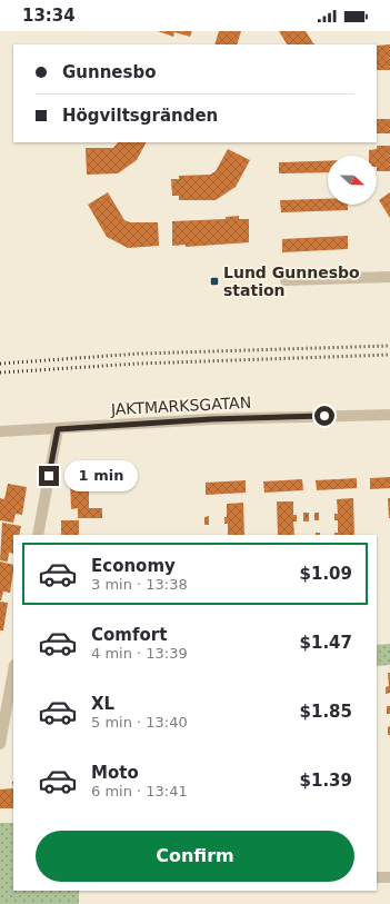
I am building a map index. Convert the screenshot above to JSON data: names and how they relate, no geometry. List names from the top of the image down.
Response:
{
  "streets": {
    "street": ["JAKTMARKSGATAN"]
  },
  "places": {
    "transit": ["Lund Gunnesbo station"]
  },
  "north": "right",
  "page": {
    "status": "13:34",
    "banner": ["Gunnesbo", "Högviltsgränden"],
    "bubble": "1 min",
    "list": [
      {
        "name": "Economy",
        "note": "3 min · 13:38",
        "value": "$1.09"
      },
      {
        "name": "Comfort",
        "note": "4 min · 13:39",
        "value": "$1.47"
      },
      {
        "name": "XL",
        "note": "5 min · 13:40",
        "value": "$1.85"
      },
      {
        "name": "Moto",
        "note": "6 min · 13:41",
        "value": "$1.39"
      }
    ],
    "buttons": "Confirm"
  }
}
